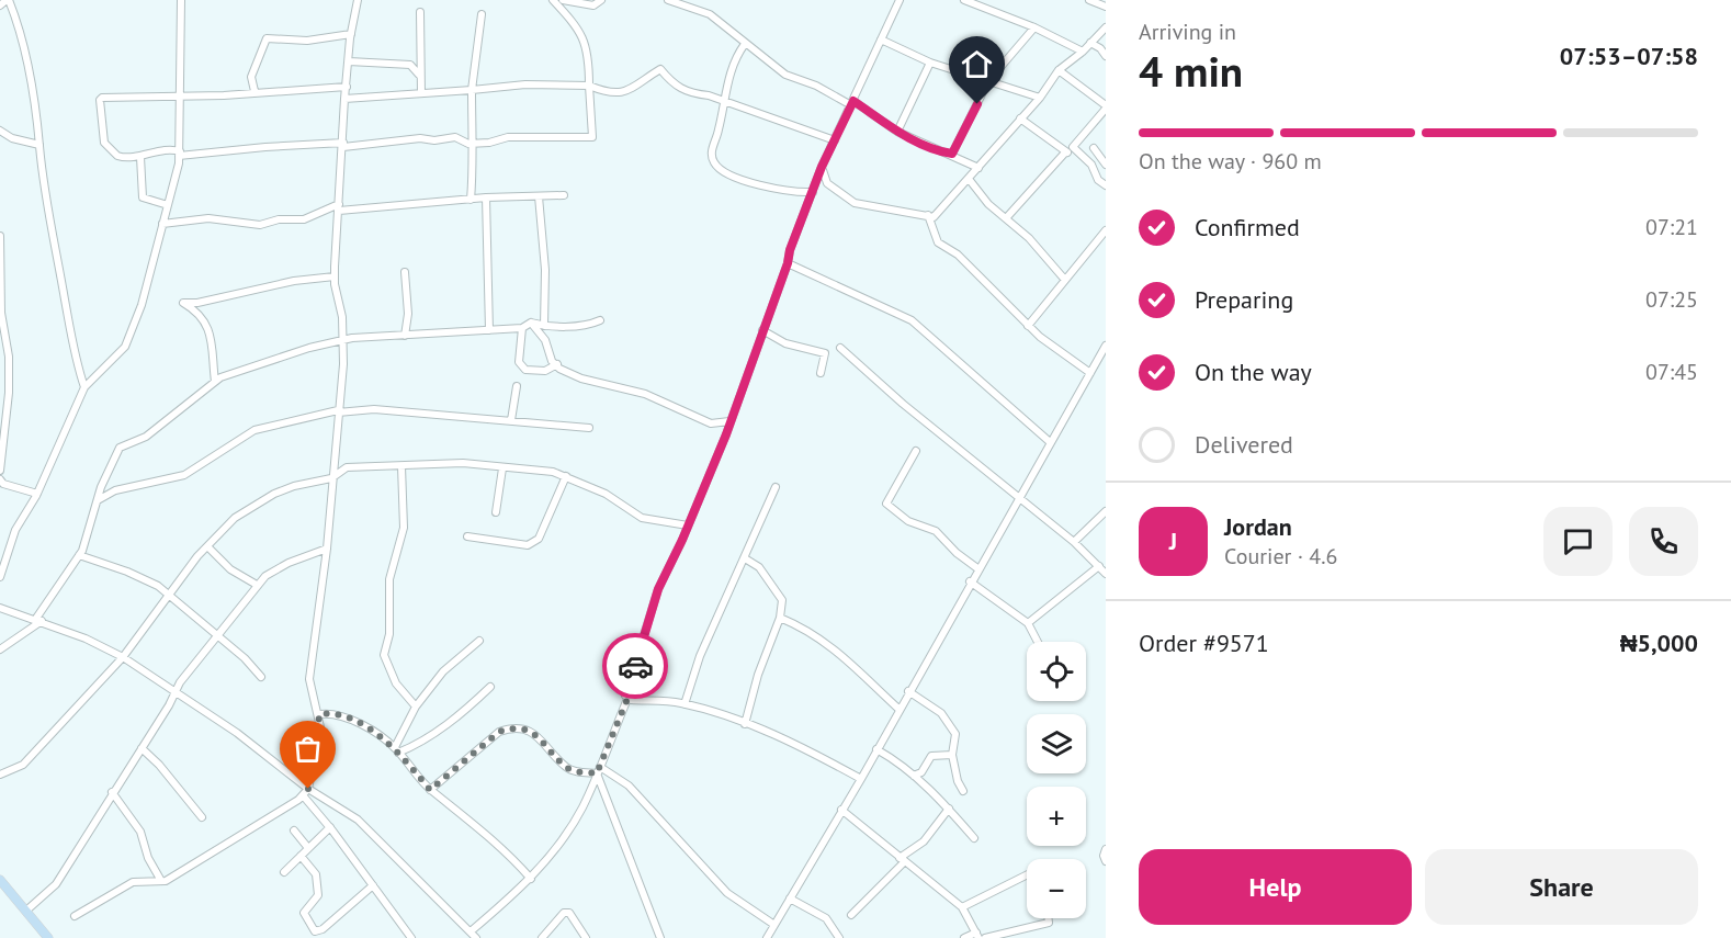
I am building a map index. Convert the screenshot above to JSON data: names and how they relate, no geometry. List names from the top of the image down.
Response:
{
  "page": {
    "heading": ["4 min", "Arriving in", "07:53–07:58"],
    "panel": [
      "Jordan",
      "Courier · 4.6",
      "Order #9571",
      "₦5,000"
    ],
    "bar": "On the way · 960 m",
    "list": [
      ["Confirmed", "07:21"],
      ["Preparing", "07:25"],
      ["On the way", "07:45"],
      "Delivered"
    ],
    "round": "J",
    "map_buttons": ["+", "−"],
    "buttons": ["Help", "Share"]
  }
}
